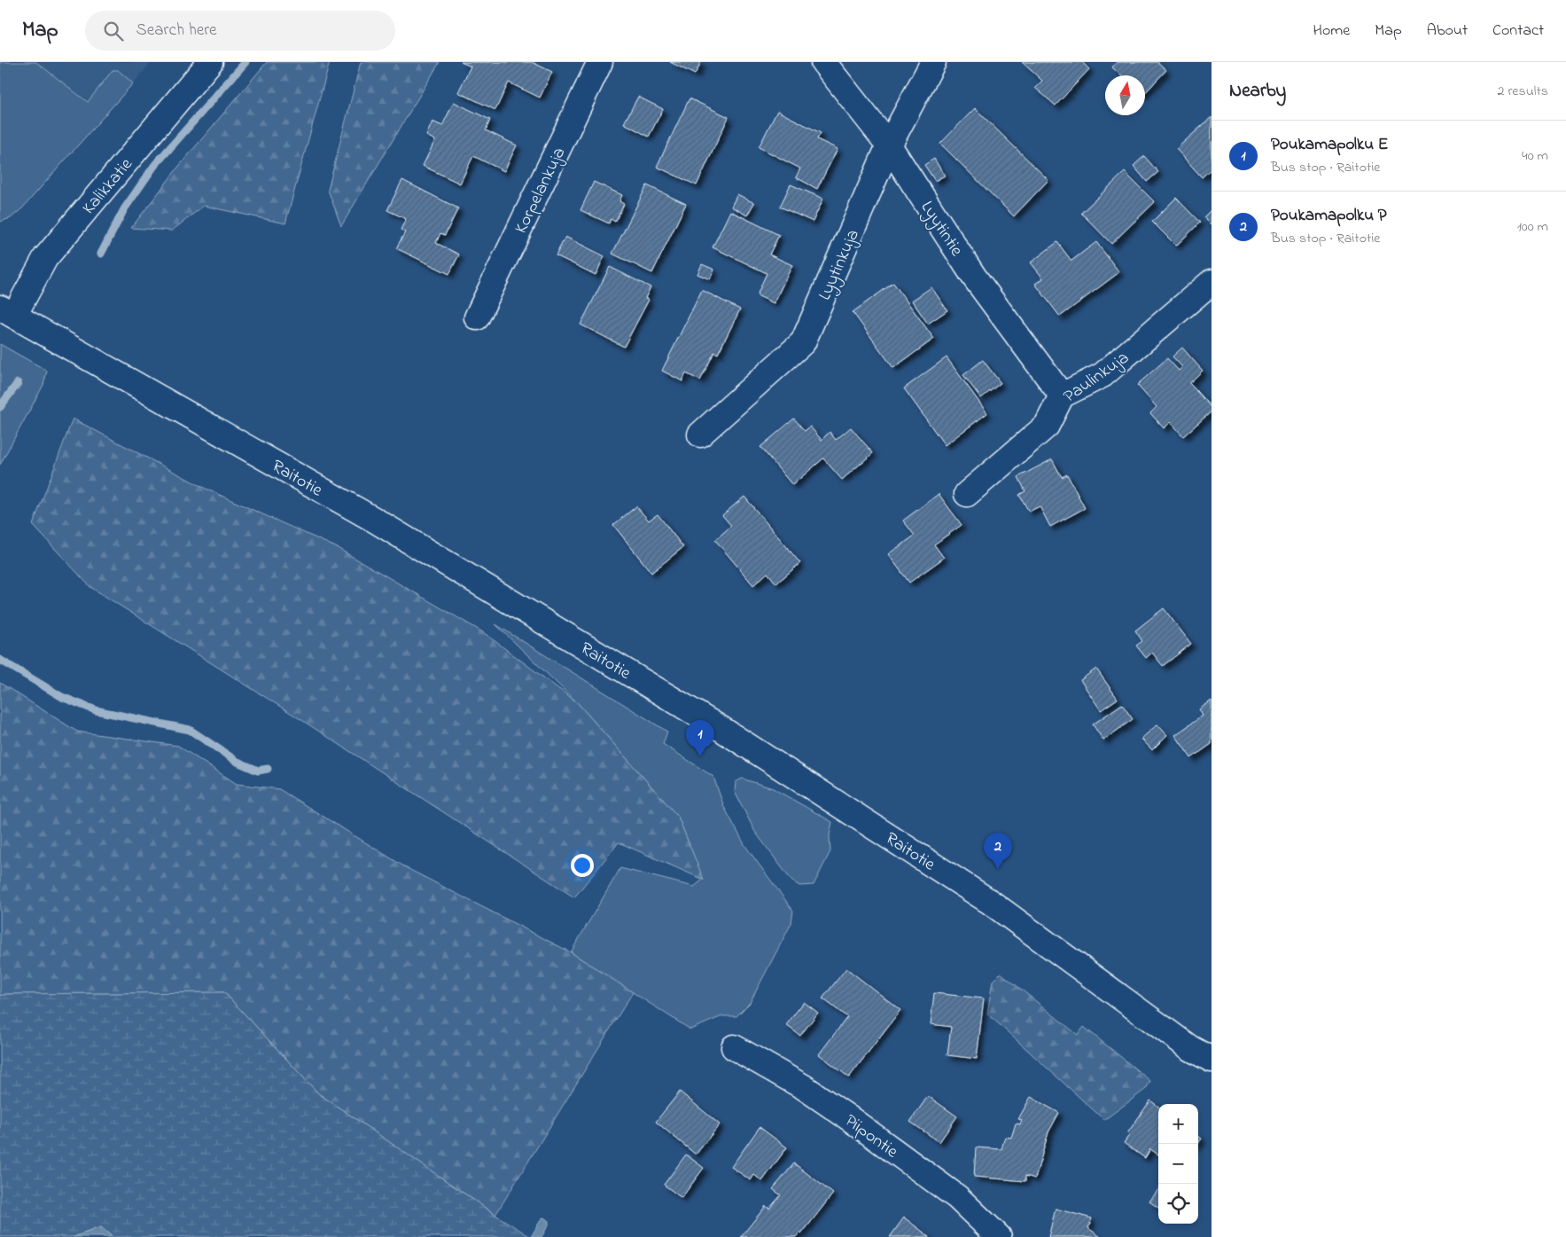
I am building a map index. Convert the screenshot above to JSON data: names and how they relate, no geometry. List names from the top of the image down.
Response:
{
  "streets": {
    "street": [
      "Kalikkatie",
      "Korpelankuja",
      "Lyytintie",
      "Lyytinkuja",
      "Paulinkuja",
      "Raitotie",
      "Piipontie"
    ]
  },
  "crossings": [
    ["Kalikkatie", "Raitotie"],
    ["Lyytintie", "Lyytinkuja"],
    ["Lyytintie", "Paulinkuja"]
  ],
  "north": "top",
  "page": {
    "header": "Map",
    "search": "Search here",
    "nav": [
      "Home",
      "Map",
      "About",
      "Contact"
    ],
    "heading": ["Nearby", "2 results"],
    "list": [
      {
        "mark": "1",
        "name": "Poukamapolku E",
        "note": "Bus stop · Raitotie",
        "value": "40 m"
      },
      {
        "mark": "2",
        "name": "Poukamapolku P",
        "note": "Bus stop · Raitotie",
        "value": "100 m"
      }
    ],
    "pins": ["1", "2"],
    "map_buttons": ["+", "−"]
  }
}
